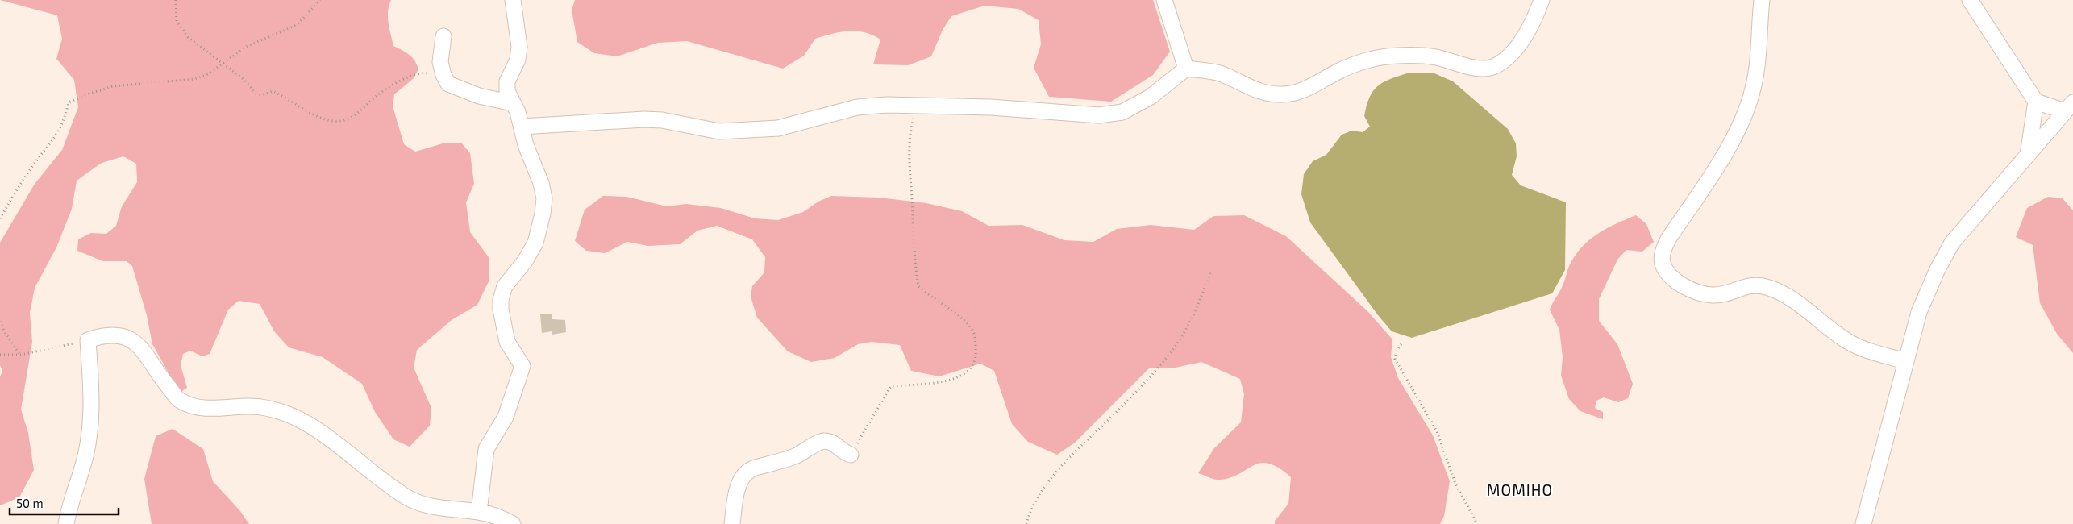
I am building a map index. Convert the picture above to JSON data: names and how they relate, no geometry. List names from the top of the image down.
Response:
{
  "districts": ["MOMIHO"],
  "scale_bar": "50 m"
}
